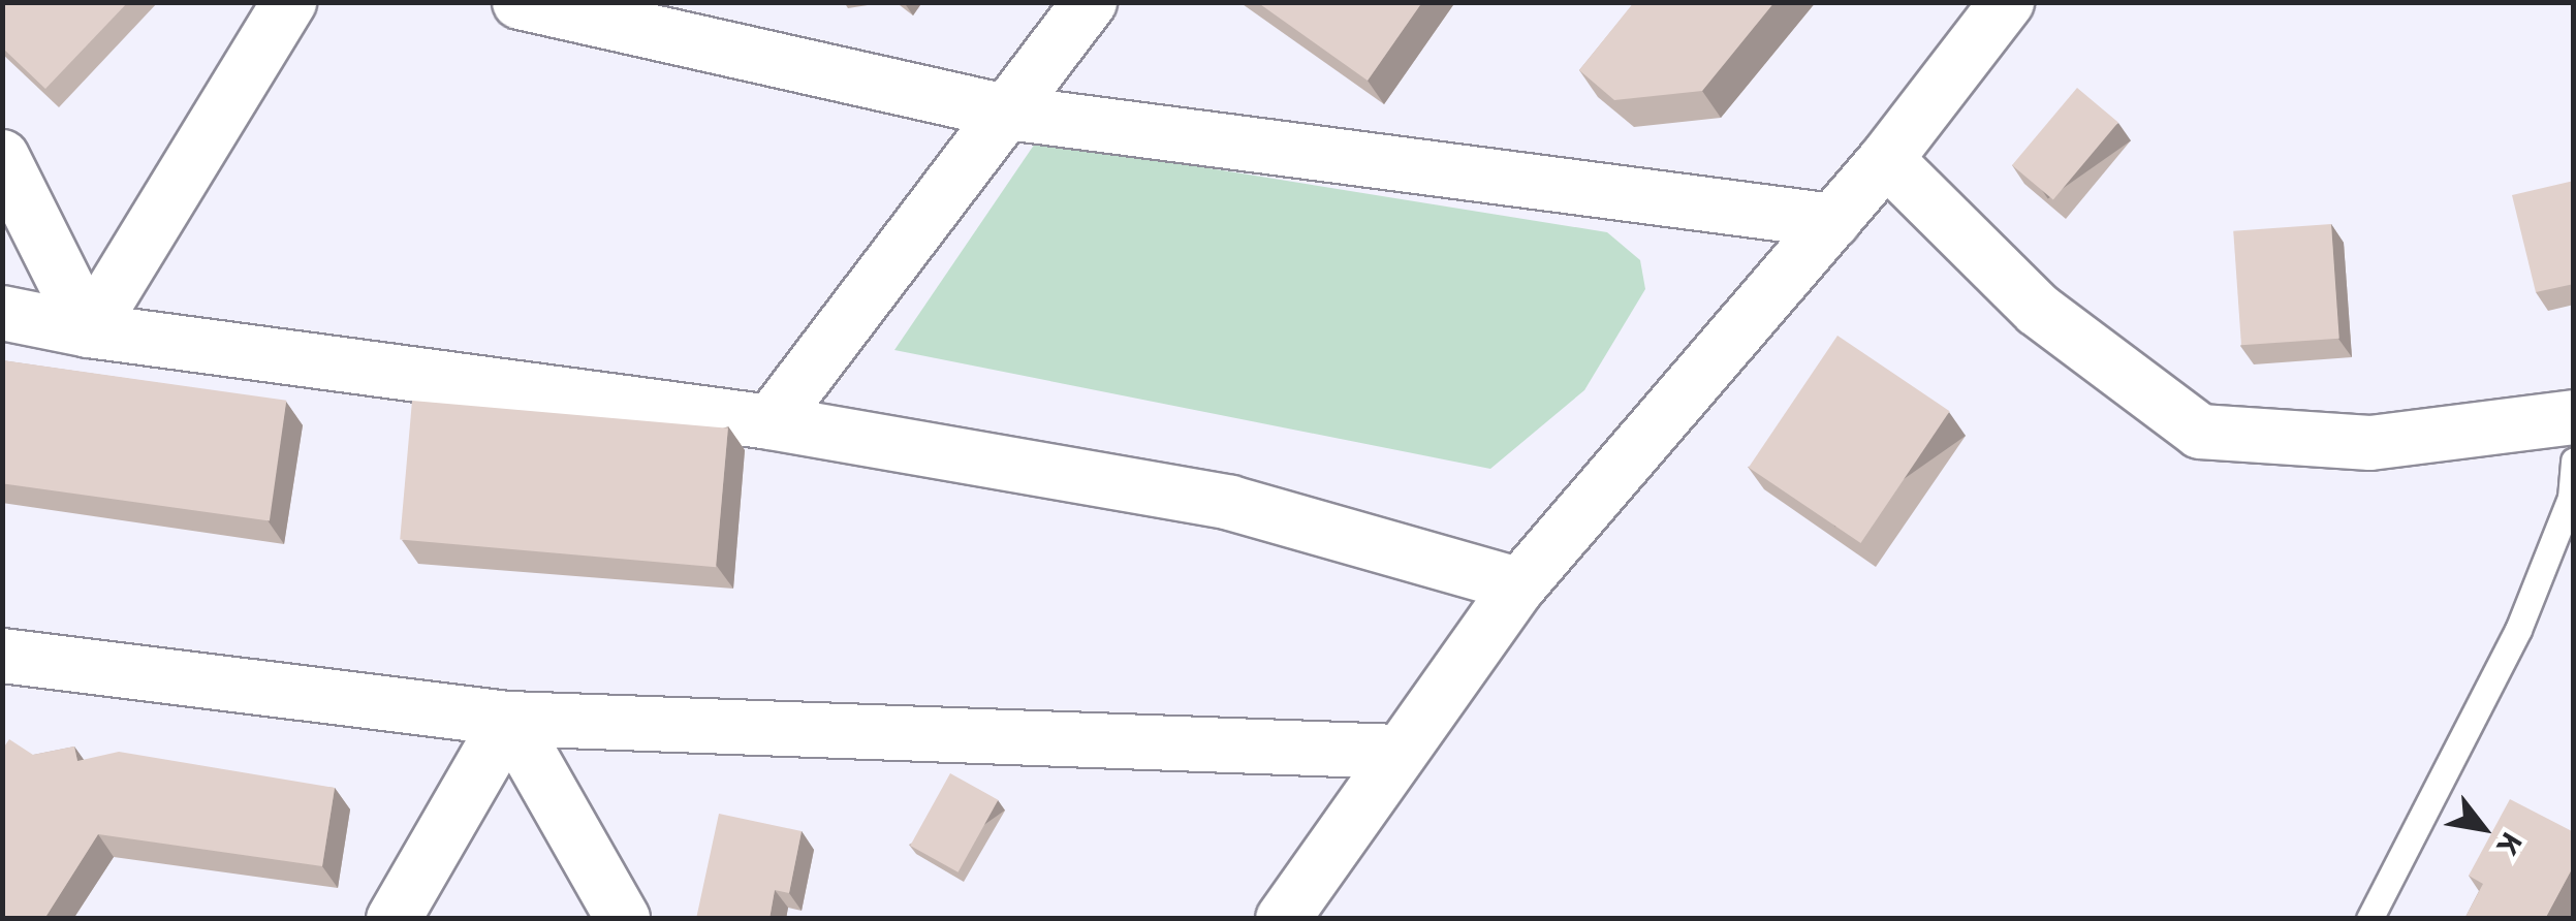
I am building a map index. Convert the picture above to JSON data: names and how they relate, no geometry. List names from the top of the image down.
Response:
{
  "north": "bottom right"
}
